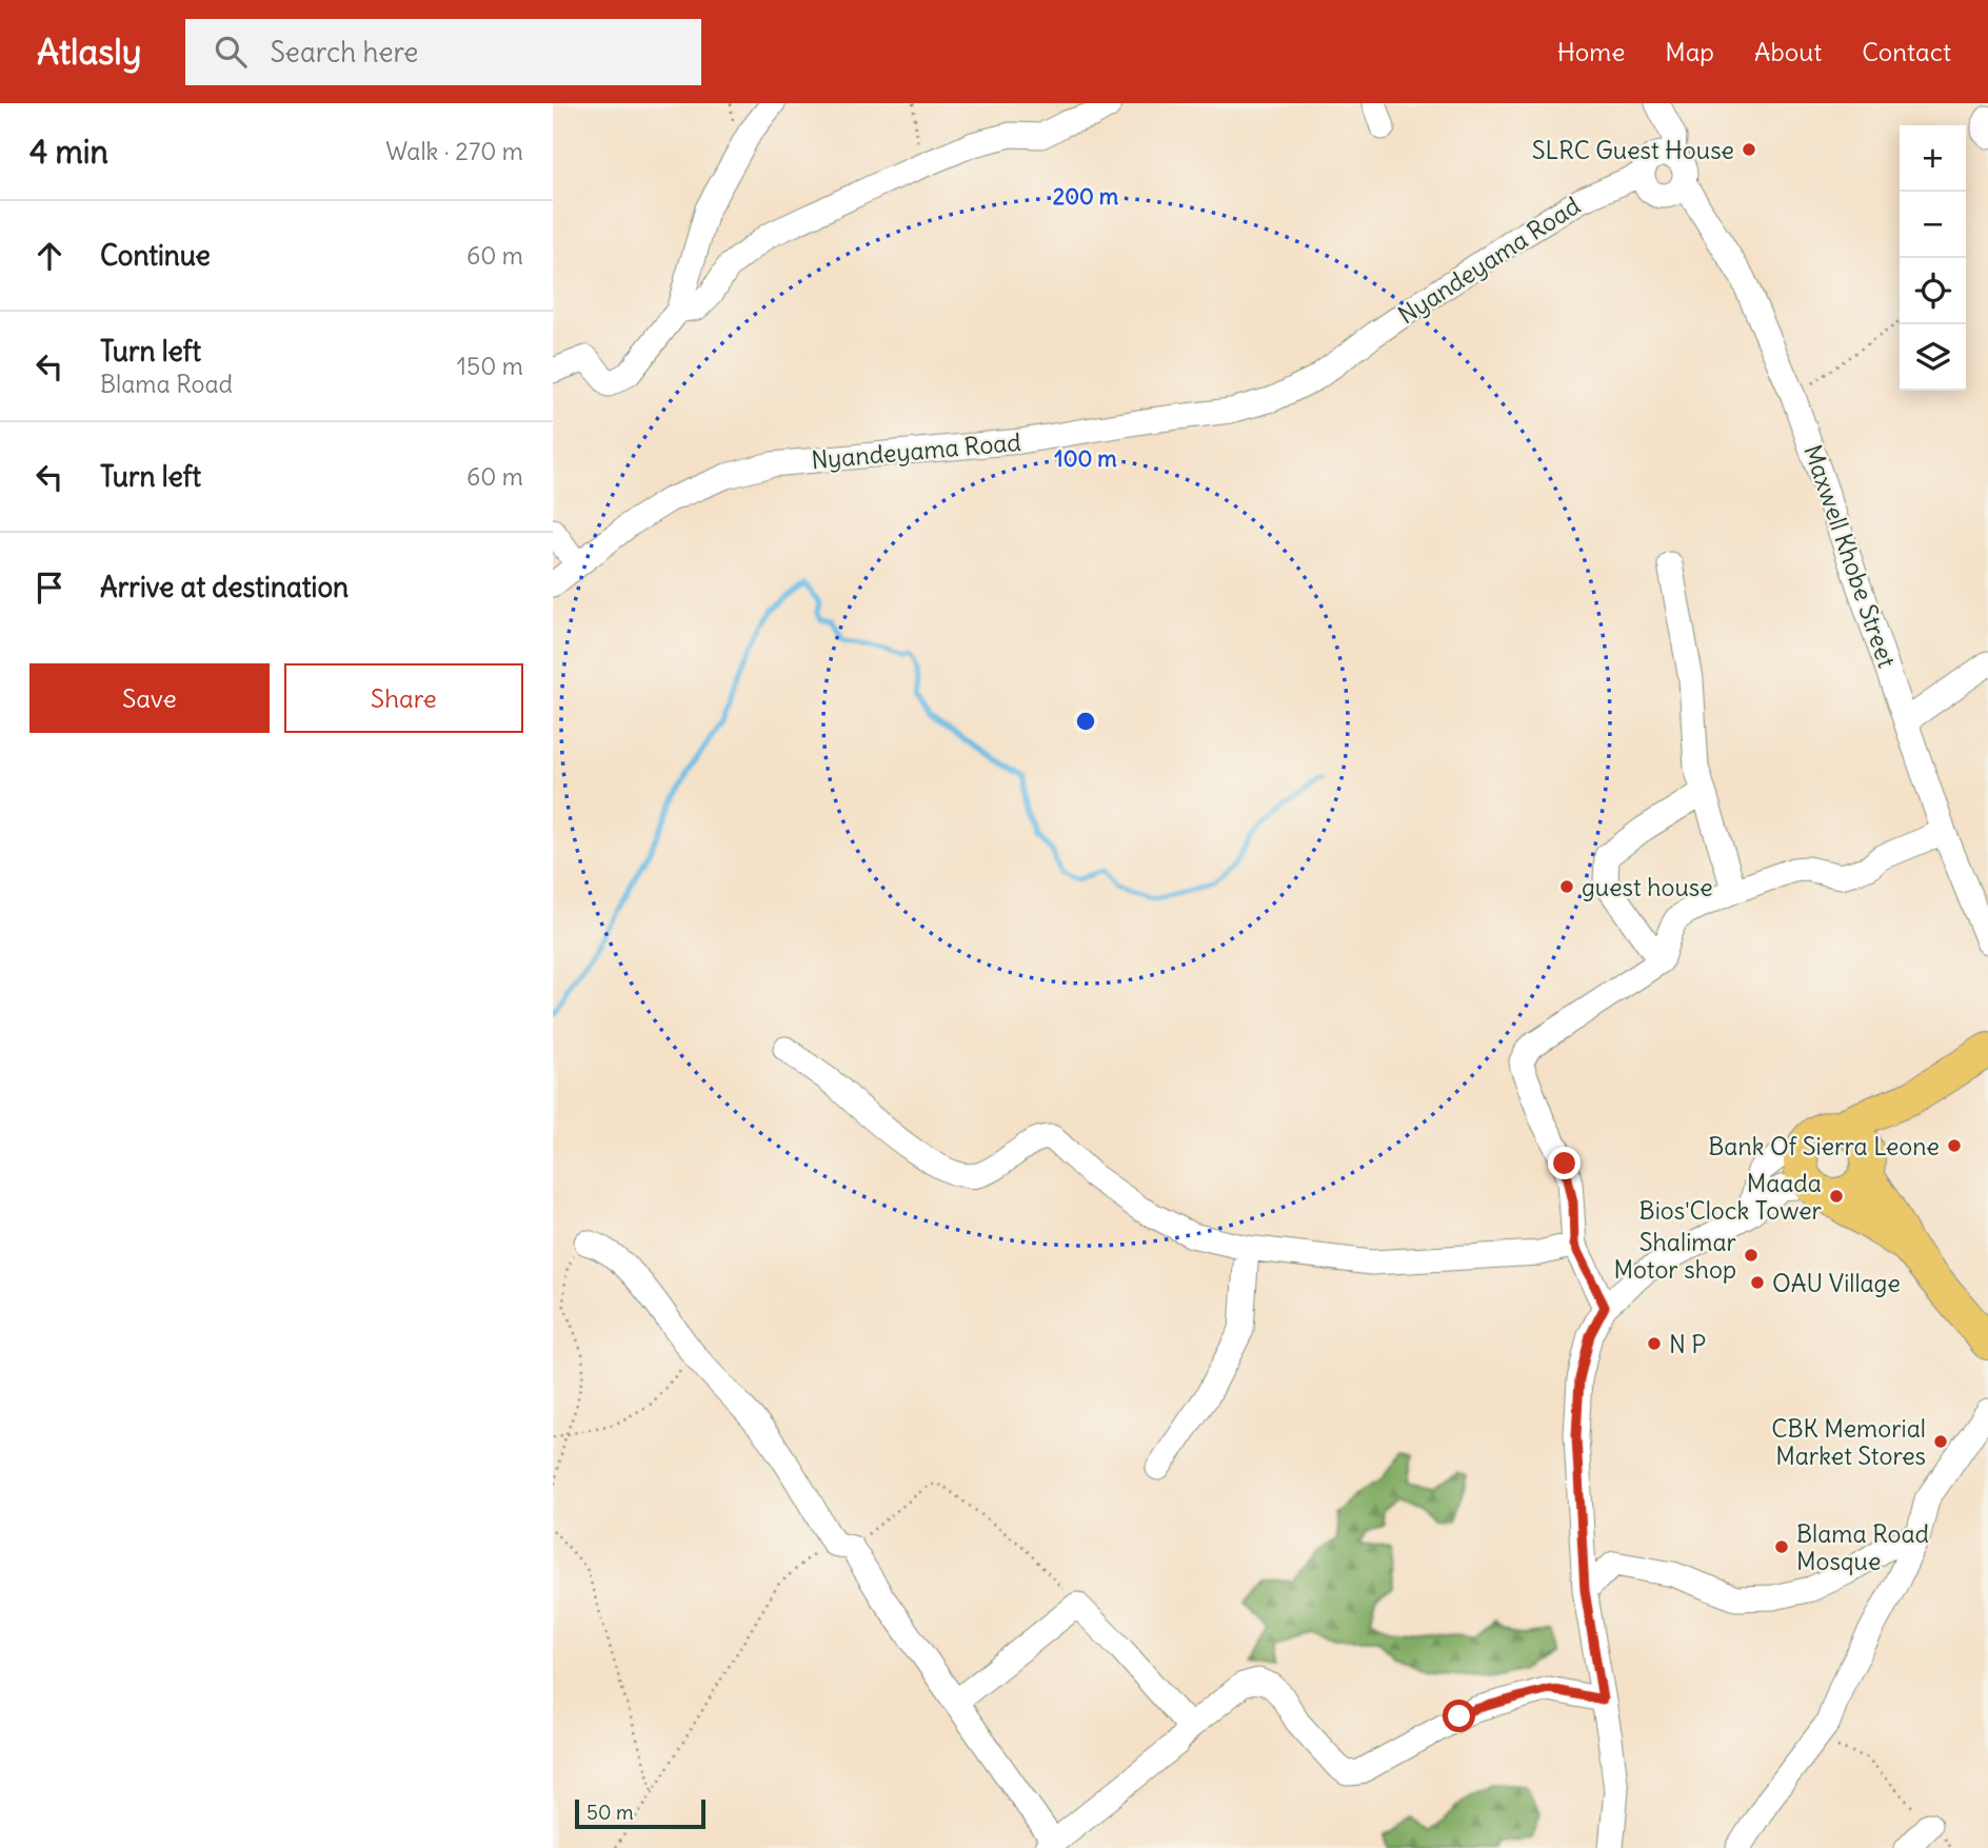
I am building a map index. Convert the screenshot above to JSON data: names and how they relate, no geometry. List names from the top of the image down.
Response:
{
  "streets": {
    "street": ["Nyandeyama Road", "Maxwell Khobe Street"]
  },
  "crossings": [
    ["Nyandeyama Road", "Maxwell Khobe Street"]
  ],
  "places": [
    "SLRC Guest House",
    "guest house",
    "Bank Of Sierra Leone",
    "Maada Bios'Clock Tower",
    "Shalimar Motor shop",
    "OAU Village",
    "N P",
    "CBK Memorial Market Stores",
    "Blama Road Mosque"
  ],
  "scale_bar": "50 m",
  "page": {
    "header": "Atlasly",
    "search": "Search here",
    "nav": [
      "Home",
      "Map",
      "About",
      "Contact"
    ],
    "heading": ["4 min", "Walk · 270 m"],
    "map_buttons": ["+", "−"],
    "list": [
      ["Continue", "60 m"],
      ["Turn left", "Blama Road", "150 m"],
      ["Turn left", "60 m"],
      "Arrive at destination"
    ],
    "buttons": ["Save", "Share"],
    "scale": "50 m"
  },
  "rings": ["200 m", "100 m"]
}
